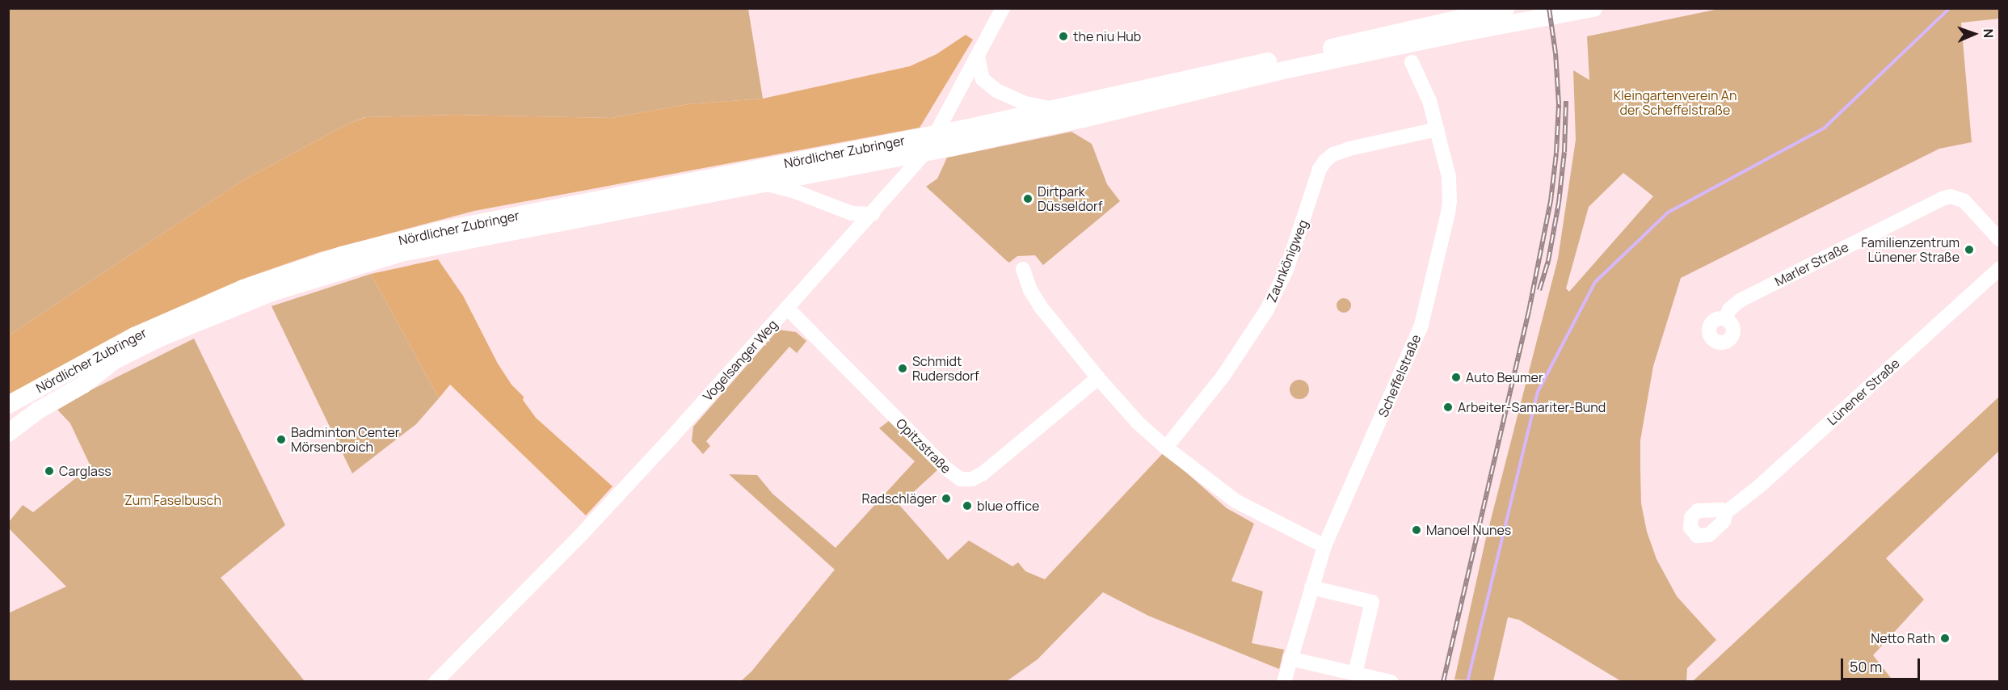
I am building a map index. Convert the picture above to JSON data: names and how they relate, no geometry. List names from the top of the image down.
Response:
{
  "streets": {
    "main road": ["Nördlicher Zubringer"],
    "street": [
      "Zaunkönigweg",
      "Marler Straße",
      "Vogelsanger Weg",
      "Scheffelstraße",
      "Lünener Straße",
      "Opitzstraße"
    ]
  },
  "crossings": [
    ["Nördlicher Zubringer", "Vogelsanger Weg"],
    ["Zaunkönigweg", "Scheffelstraße"],
    ["Vogelsanger Weg", "Opitzstraße"]
  ],
  "parks": ["Kleingartenverein An der Scheffelstraße", "Zum Faselbusch"],
  "places": [
    "the niu Hub",
    "Dirtpark Düsseldorf",
    "Familienzentrum Lünener Straße",
    "Schmidt Rudersdorf",
    "Auto Beumer",
    "Arbeiter-Samariter-Bund",
    "Badminton Center Mörsenbroich",
    "Carglass",
    "Radschläger",
    "blue office",
    "Manoel Nunes",
    "Netto Rath"
  ],
  "scale_bar": "50 m",
  "north": "right"
}
